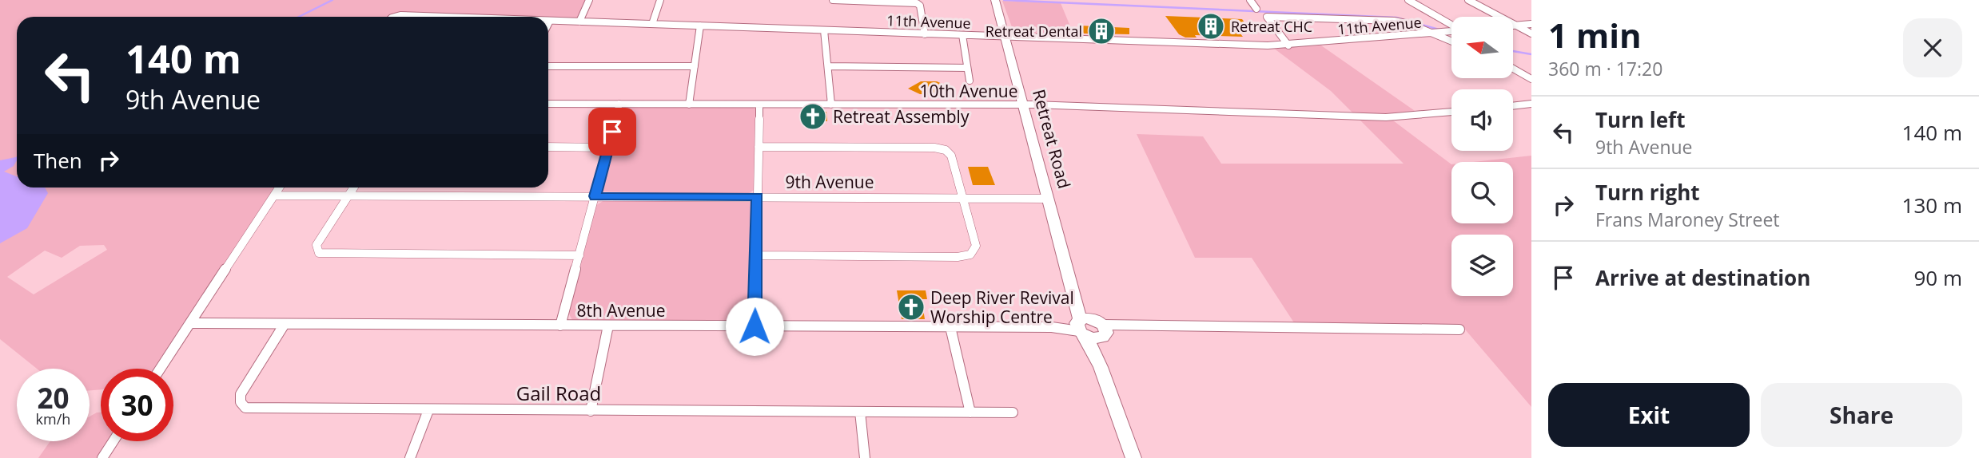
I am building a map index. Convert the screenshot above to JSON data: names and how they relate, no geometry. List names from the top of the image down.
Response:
{
  "streets": {
    "main road": ["Retreat Road"],
    "street": [
      "11th Avenue",
      "10th Avenue",
      "9th Avenue",
      "8th Avenue",
      "Gail Road"
    ]
  },
  "crossings": [
    ["11th Avenue", "Retreat Road"],
    ["10th Avenue", "Retreat Road"],
    ["Retreat Road", "9th Avenue"],
    ["Retreat Road", "8th Avenue"],
    ["8th Avenue", "Gail Road"]
  ],
  "places": {
    "building": ["Retreat CHC", "Retreat Dental"],
    "church": ["Retreat Assembly", "Deep River Revival Worship Centre"]
  },
  "north": "left",
  "page": {
    "heading": ["1 min", "360 m · 17:20"],
    "turn": ["140 m", "9th Avenue"],
    "list": [
      {
        "name": "Turn left",
        "note": "9th Avenue",
        "value": "140 m"
      },
      {
        "name": "Turn right",
        "note": "Frans Maroney Street",
        "value": "130 m"
      },
      {
        "name": "Arrive at destination",
        "value": "90 m"
      }
    ],
    "then": "Then",
    "speed": "20 km/h",
    "limit": "30",
    "buttons": ["Exit", "Share"]
  }
}
